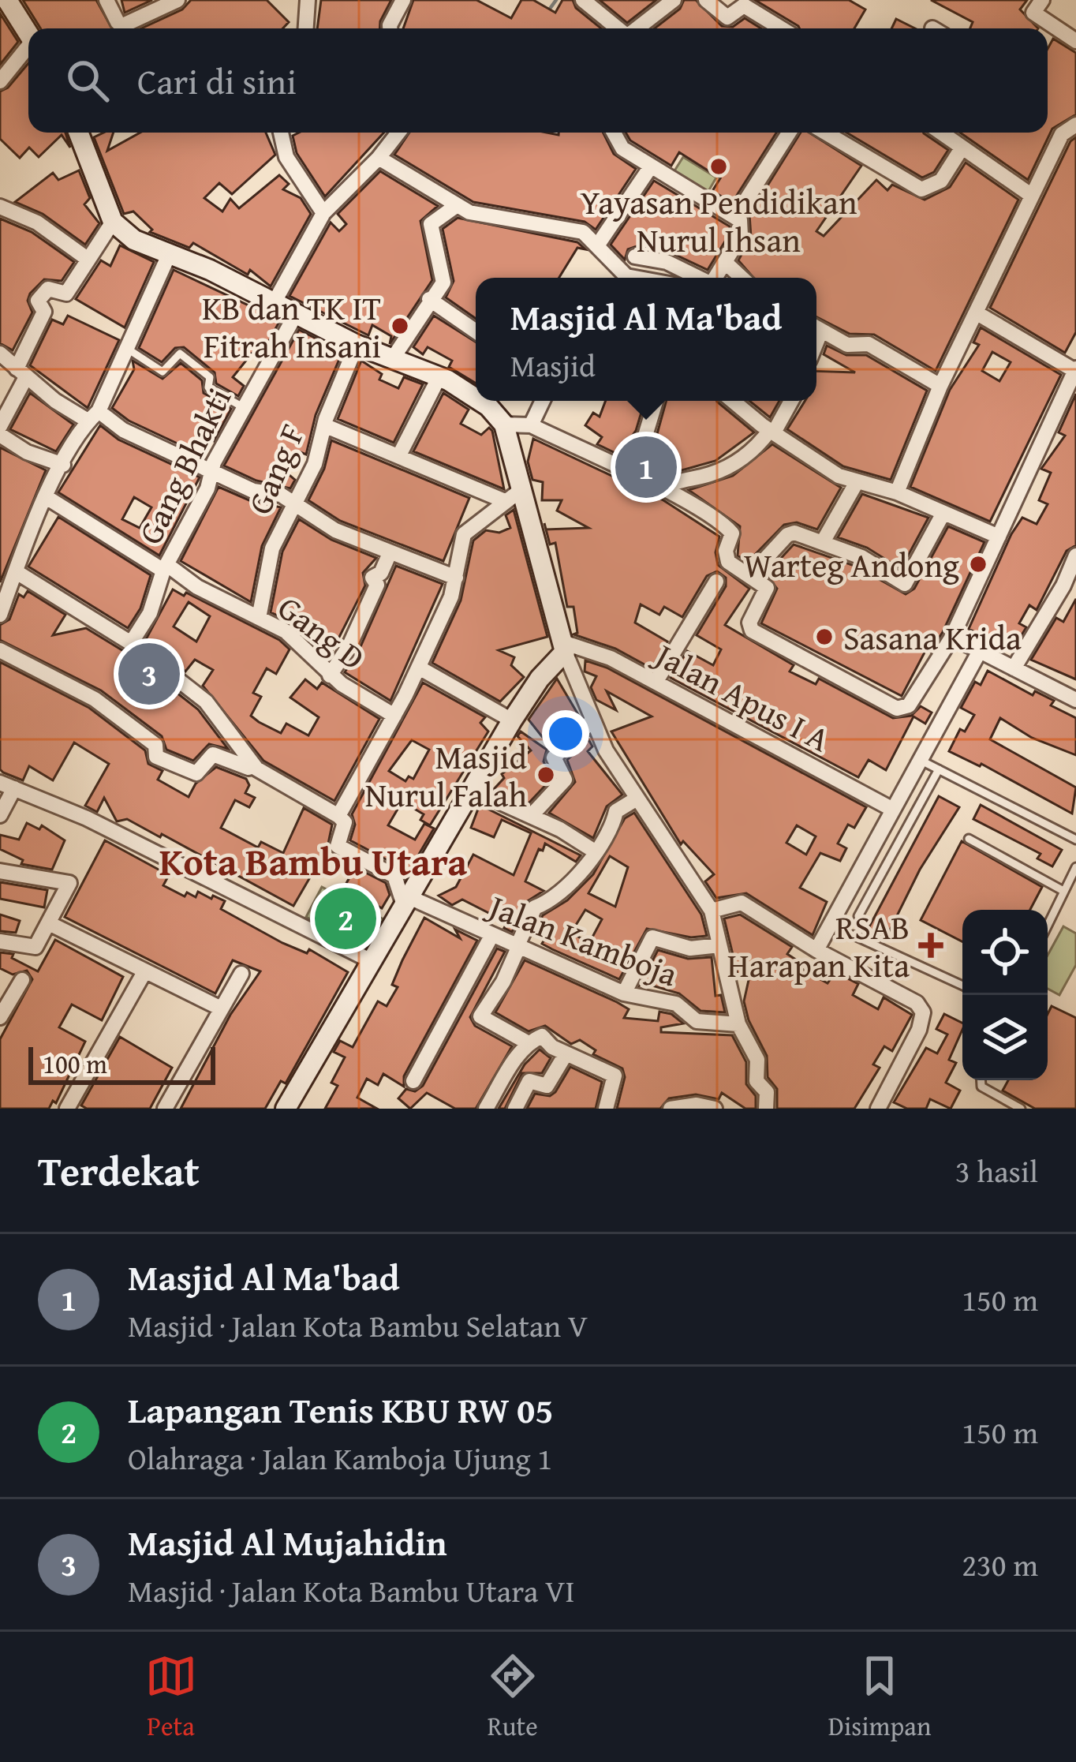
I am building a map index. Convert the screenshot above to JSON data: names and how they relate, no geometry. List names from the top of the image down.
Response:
{
  "streets": {
    "street": [
      "Gang Bhakti",
      "Gang F",
      "Gang D",
      "Jalan Apus I A",
      "Jalan Kamboja"
    ]
  },
  "crossings": [
    ["Gang Bhakti", "Gang D"],
    ["Gang F", "Gang D"]
  ],
  "districts": ["Kota Bambu Utara"],
  "places": {
    "other": [
      "Yayasan Pendidikan Nurul Ihsan",
      "KB dan TK IT Fitrah Insani",
      "Warteg Andong",
      "Sasana Krida",
      "Masjid Nurul Falah"
    ],
    "health": ["RSAB Harapan Kita"]
  },
  "scale_bar": "100 m",
  "page": {
    "search": "Cari di sini",
    "popup": ["Masjid Al Ma'bad", "Masjid"],
    "pins": ["1", "3", "2"],
    "scale": "100 m",
    "heading": ["Terdekat", "3 hasil"],
    "list": [
      {
        "mark": "1",
        "name": "Masjid Al Ma'bad",
        "note": "Masjid · Jalan Kota Bambu Selatan V",
        "value": "150 m"
      },
      {
        "mark": "2",
        "name": "Lapangan Tenis KBU RW 05",
        "note": "Olahraga · Jalan Kamboja Ujung 1",
        "value": "150 m"
      },
      {
        "mark": "3",
        "name": "Masjid Al Mujahidin",
        "note": "Masjid · Jalan Kota Bambu Utara VI",
        "value": "230 m"
      }
    ],
    "nav": ["Peta", "Rute", "Disimpan"]
  }
}
